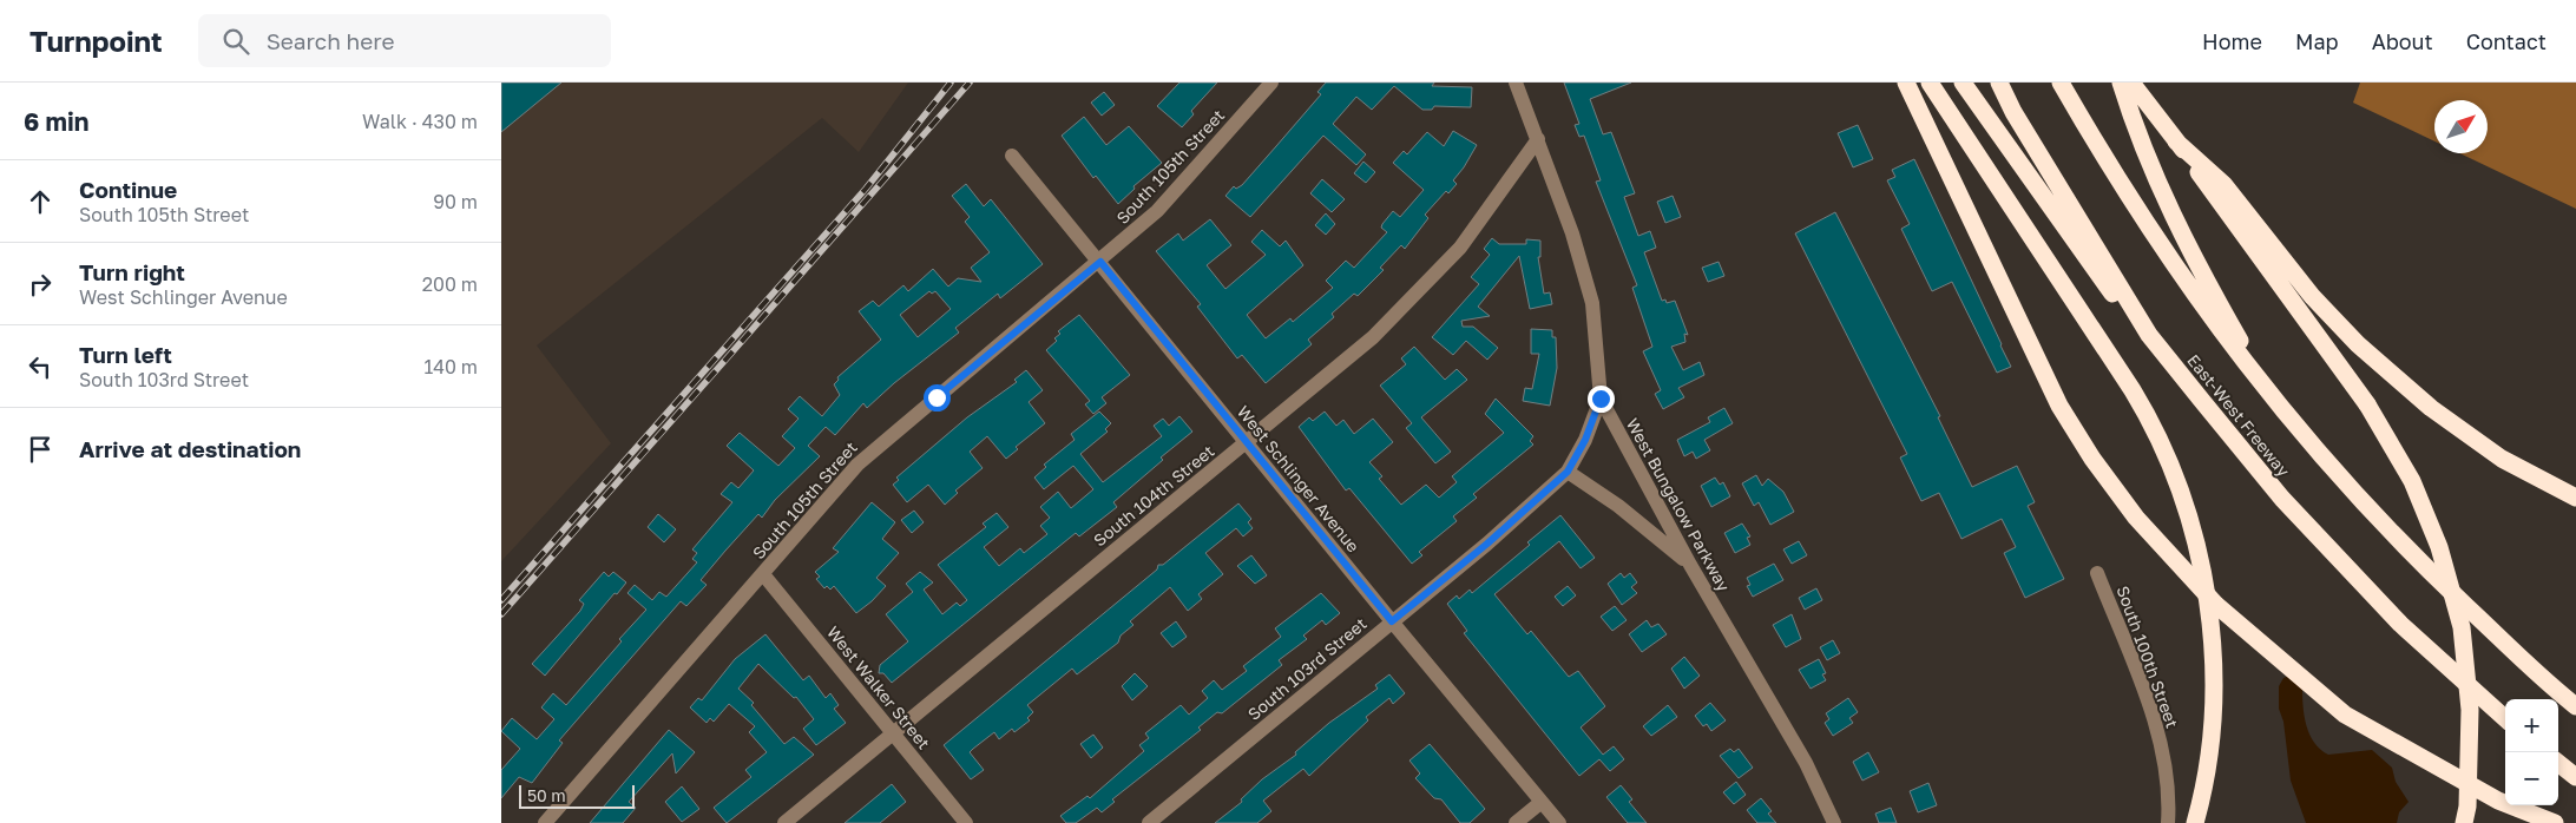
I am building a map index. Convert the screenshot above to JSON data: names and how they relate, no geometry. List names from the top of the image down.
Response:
{
  "streets": {
    "highway": ["East-West Freeway"],
    "street": [
      "South 105th Street",
      "West Schlinger Avenue",
      "South 104th Street",
      "West Bungalow Parkway",
      "South 100th Street",
      "South 103rd Street",
      "West Walker Street"
    ]
  },
  "crossings": [
    ["South 105th Street", "West Schlinger Avenue"],
    ["South 105th Street", "West Walker Street"],
    ["West Schlinger Avenue", "South 104th Street"],
    ["West Schlinger Avenue", "South 103rd Street"],
    ["South 104th Street", "West Bungalow Parkway"],
    ["South 104th Street", "West Walker Street"],
    ["West Bungalow Parkway", "South 103rd Street"]
  ],
  "scale_bar": "50 m",
  "north": "top right",
  "page": {
    "header": "Turnpoint",
    "search": "Search here",
    "nav": [
      "Home",
      "Map",
      "About",
      "Contact"
    ],
    "heading": ["6 min", "Walk · 430 m"],
    "list": [
      ["Continue", "South 105th Street", "90 m"],
      ["Turn right", "West Schlinger Avenue", "200 m"],
      ["Turn left", "South 103rd Street", "140 m"],
      "Arrive at destination"
    ],
    "map_buttons": ["+", "−"],
    "scale": "50 m"
  }
}
